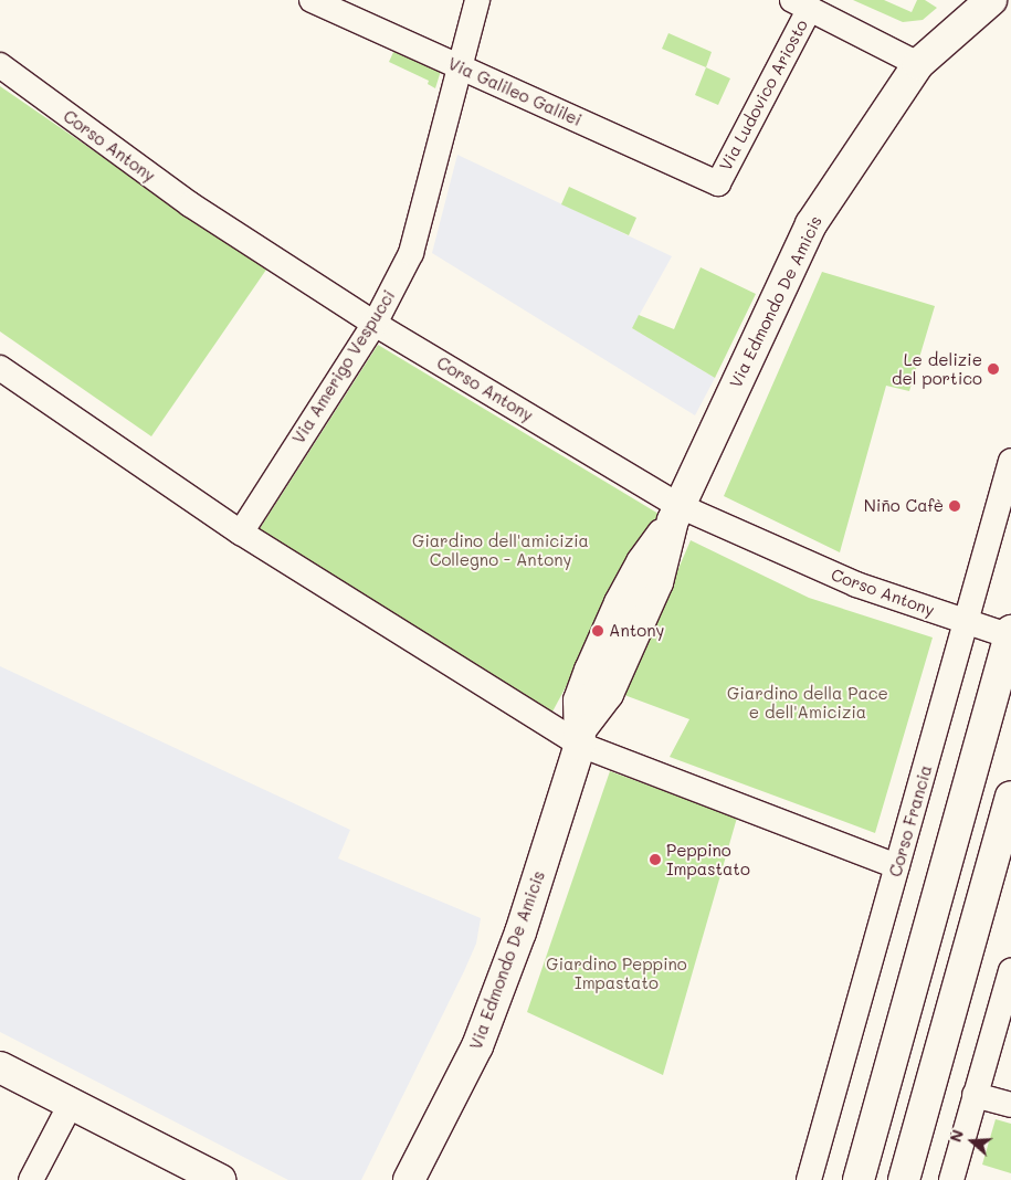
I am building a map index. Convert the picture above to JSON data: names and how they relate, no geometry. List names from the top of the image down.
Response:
{
  "streets": {
    "street": [
      "Via Galileo Galilei",
      "Via Ludovico Ariosto",
      "Corso Antony",
      "Via Edmondo De Amicis",
      "Via Amerigo Vespucci",
      "Corso Francia"
    ]
  },
  "crossings": [
    ["Via Galileo Galilei", "Via Ludovico Ariosto"],
    ["Via Galileo Galilei", "Via Amerigo Vespucci"],
    ["Corso Antony", "Via Edmondo De Amicis"],
    ["Corso Antony", "Via Amerigo Vespucci"],
    ["Corso Antony", "Corso Francia"]
  ],
  "parks": ["Giardino dell'amicizia Collegno - Antony", "Giardino della Pace e dell'Amicizia", "Giardino Peppino Impastato"],
  "places": [
    "Le delizie del portico",
    "Niño Cafè",
    "Antony",
    "Peppino Impastato"
  ],
  "north": "left"
}
